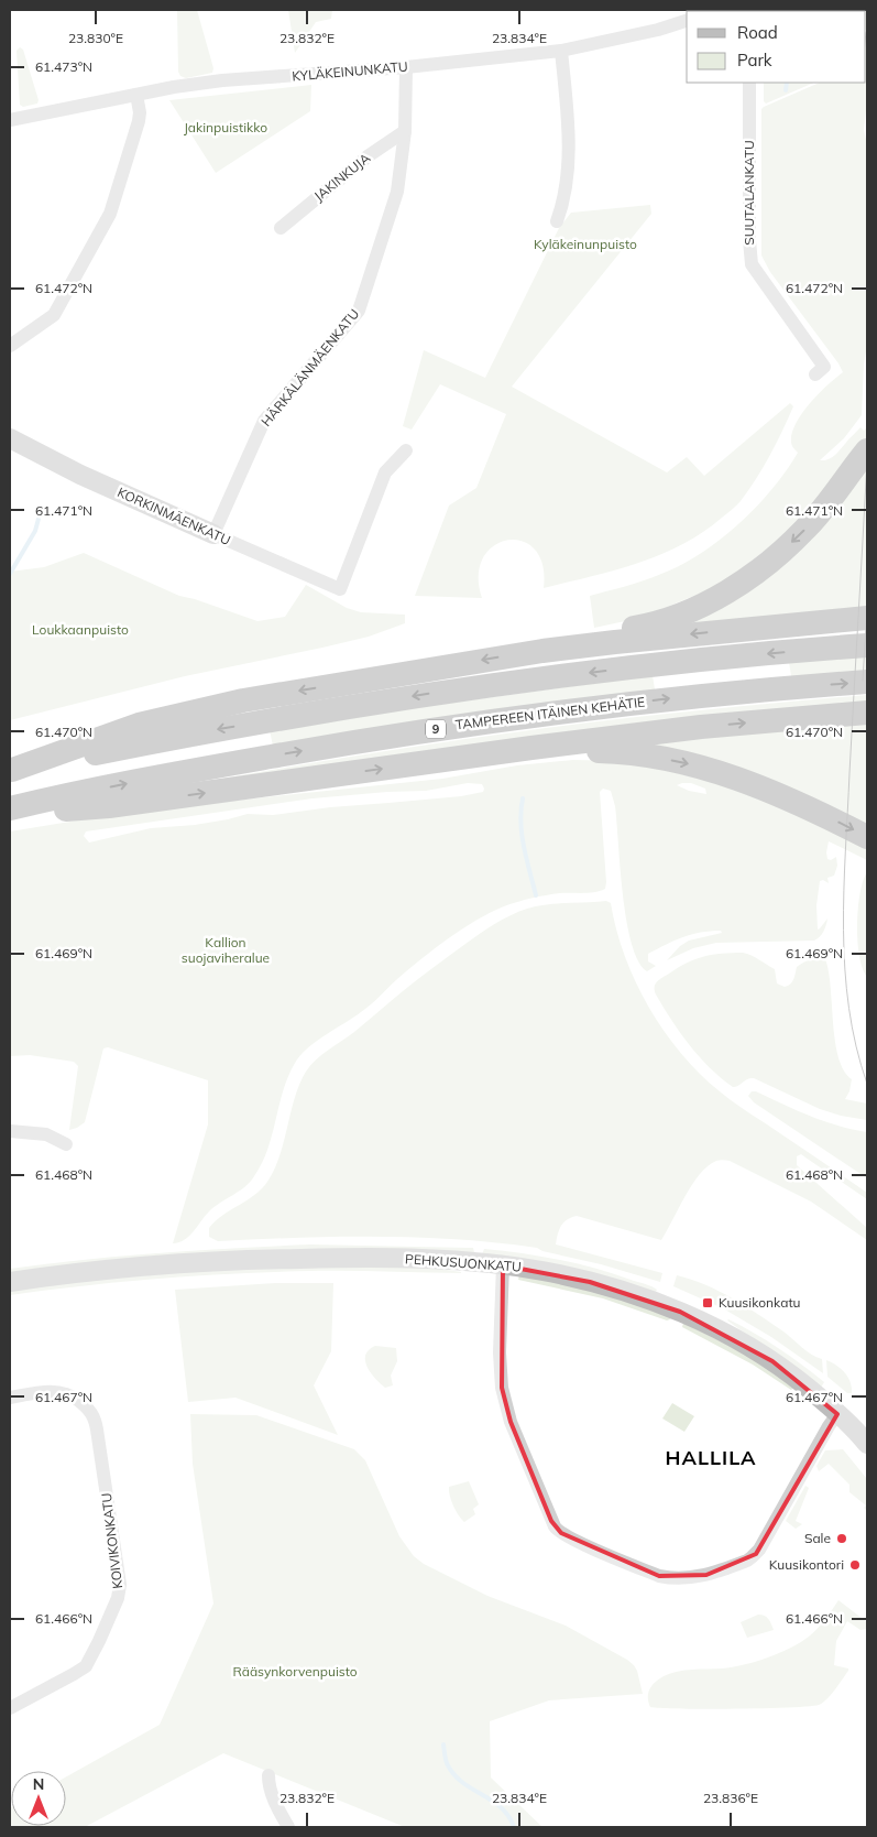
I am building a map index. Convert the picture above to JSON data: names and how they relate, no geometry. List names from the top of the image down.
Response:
{
  "streets": {
    "highway": ["TAMPEREEN ITÄINEN KEHÄTIE", "9"],
    "main road": ["KORKINMÄENKATU", "PEHKUSUONKATU"],
    "street": [
      "KYLÄKEINUNKATU",
      "JAKINKUJA",
      "SUUTALANKATU",
      "HÄRKÄLÄNMÄENKATU",
      "KOIVIKONKATU"
    ]
  },
  "crossings": [
    ["KYLÄKEINUNKATU", "HÄRKÄLÄNMÄENKATU"],
    ["JAKINKUJA", "HÄRKÄLÄNMÄENKATU"],
    ["HÄRKÄLÄNMÄENKATU", "KORKINMÄENKATU"]
  ],
  "districts": ["HALLILA"],
  "parks": [
    "Jakinpuistikko",
    "Kyläkeinunpuisto",
    "Loukkaanpuisto",
    "Kallion suojaviheralue",
    "Rääsynkorvenpuisto"
  ],
  "places": {
    "transit": ["Kuusikonkatu"],
    "other": ["Sale", "Kuusikontori"]
  },
  "legend": ["Road", "Park"],
  "north": "top",
  "coordinates": [
    "23.830°E",
    "23.832°E",
    "23.834°E",
    "61.473°N",
    "61.472°N",
    "61.471°N",
    "61.470°N",
    "61.469°N",
    "61.468°N",
    "61.467°N",
    "61.466°N",
    "23.836°E"
  ]
}
